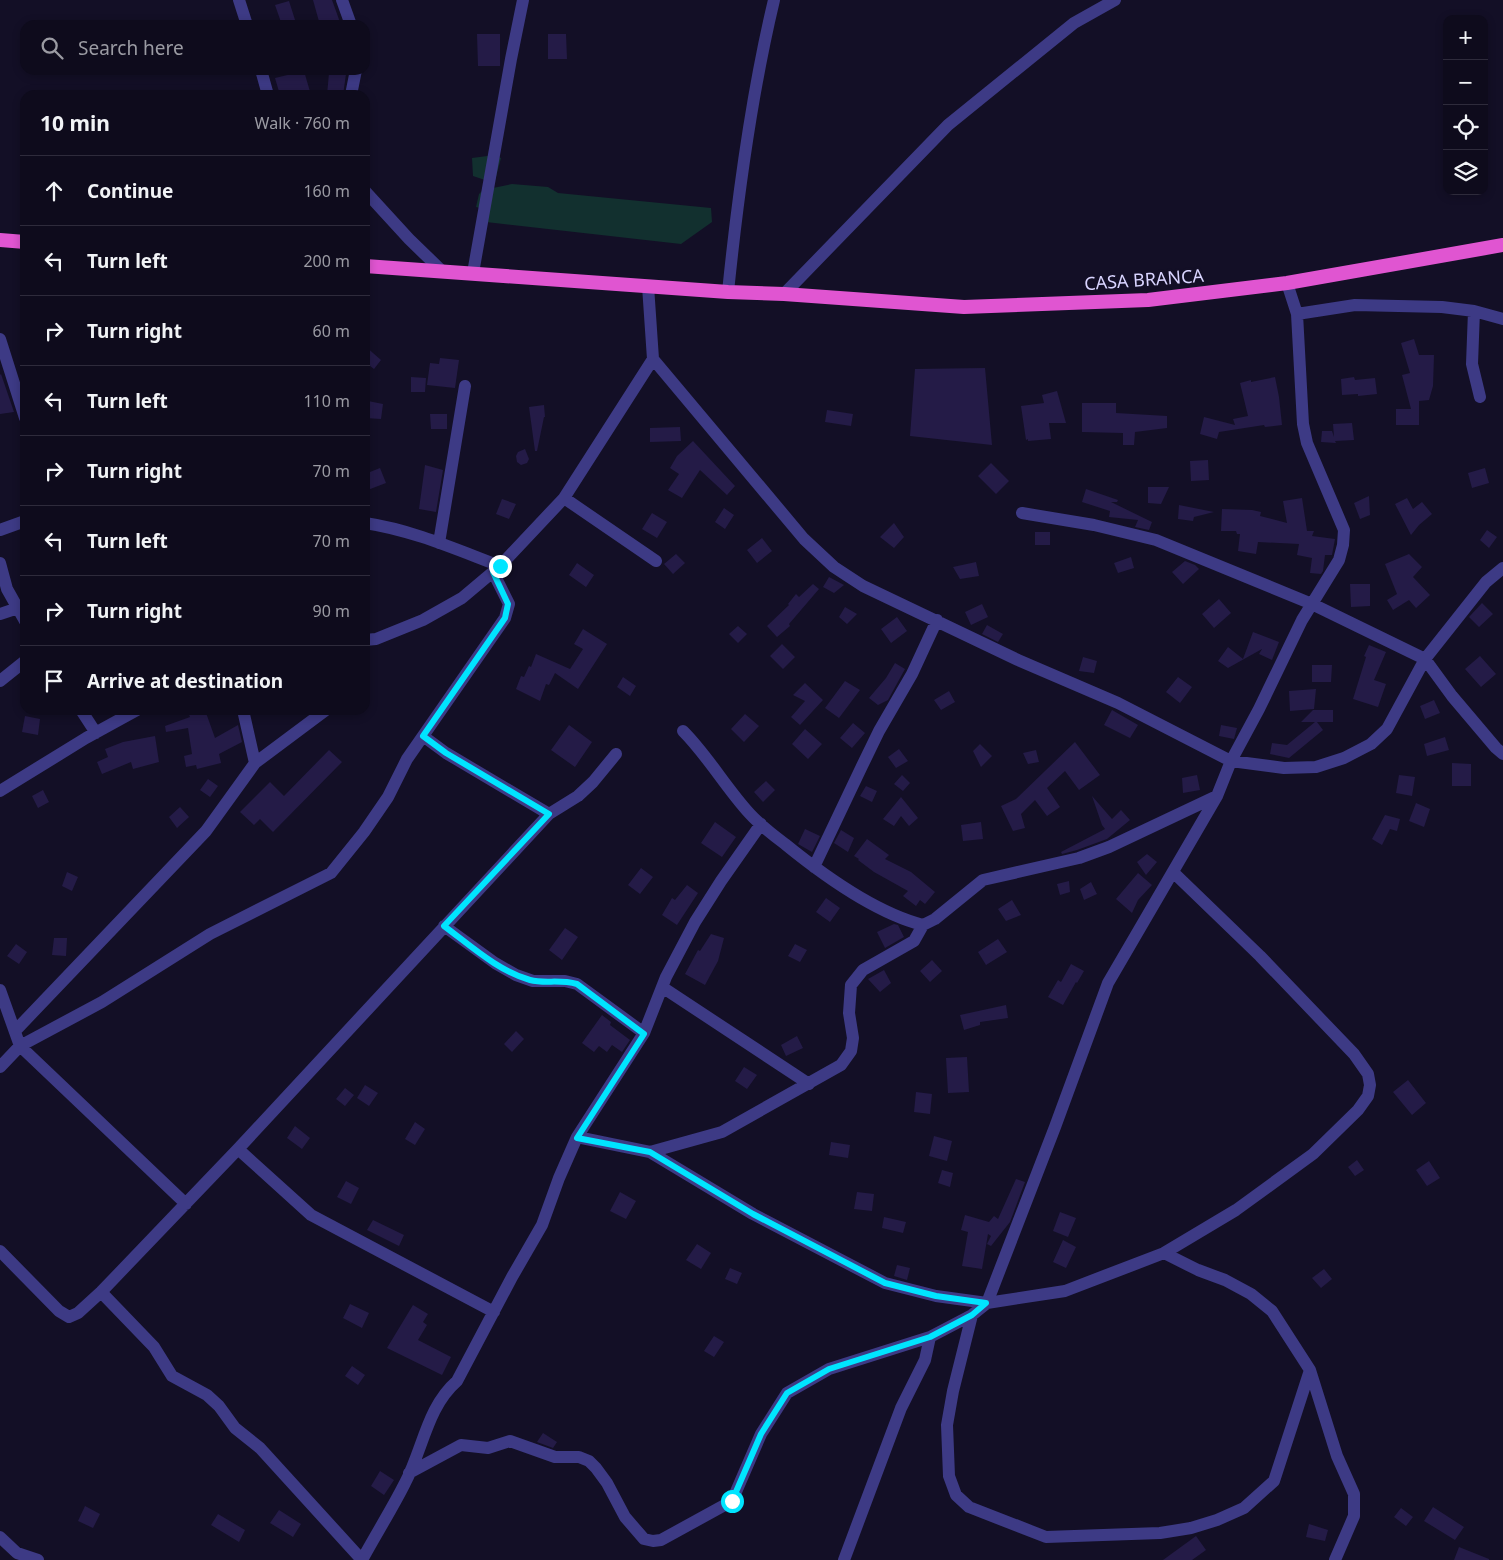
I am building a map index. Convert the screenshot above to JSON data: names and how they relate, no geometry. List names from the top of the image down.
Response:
{
  "streets": {
    "highway": ["CASA BRANCA"]
  },
  "page": {
    "map_buttons": ["+", "−"],
    "search": "Search here",
    "heading": ["10 min", "Walk · 760 m"],
    "list": [
      ["Continue", "160 m"],
      ["Turn left", "200 m"],
      ["Turn right", "60 m"],
      ["Turn left", "110 m"],
      ["Turn right", "70 m"],
      ["Turn left", "70 m"],
      ["Turn right", "90 m"],
      "Arrive at destination"
    ]
  }
}
